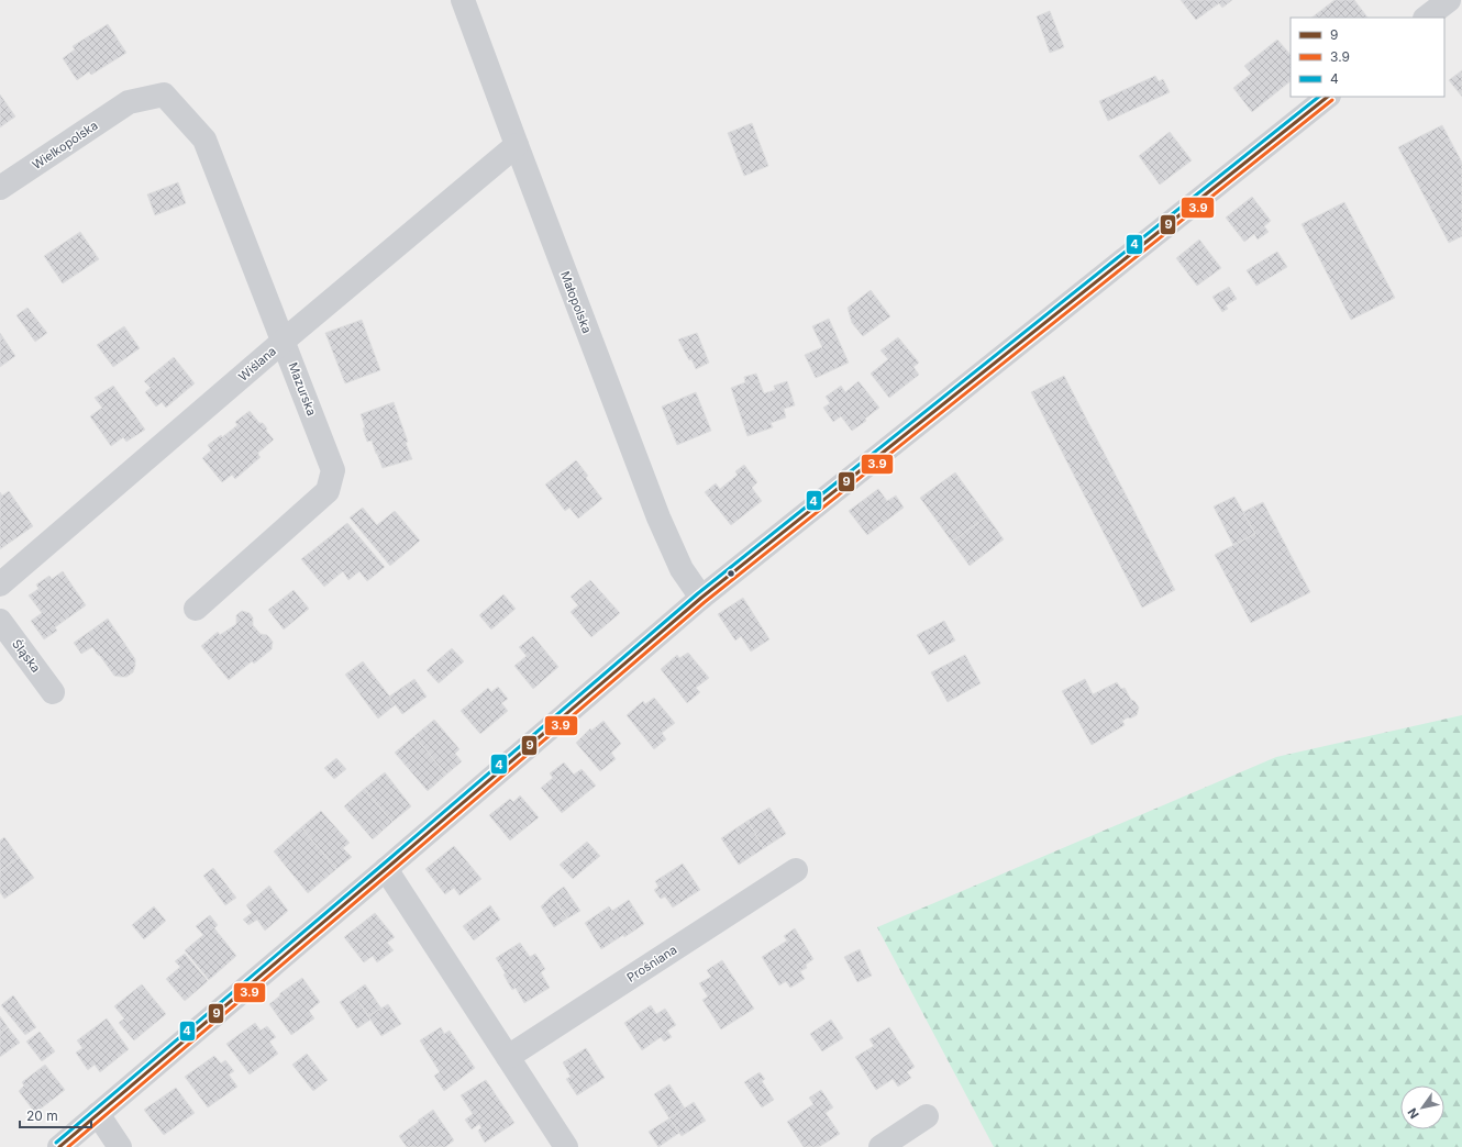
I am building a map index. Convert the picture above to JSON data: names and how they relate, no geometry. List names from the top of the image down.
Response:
{
  "streets": {
    "street": [
      "Wielkopolska",
      "Małopolska",
      "Wiślana",
      "Mazurska",
      "Śląska",
      "Prośniana"
    ]
  },
  "crossings": [
    ["Wielkopolska", "Mazurska"],
    ["Małopolska", "Wiślana"],
    ["Wiślana", "Mazurska"]
  ],
  "lines": ["transit line 9", "transit line 4", "transit line 3.9"],
  "legend": ["9", "3.9", "4"],
  "scale_bar": "20 m",
  "north": "bottom left"
}
